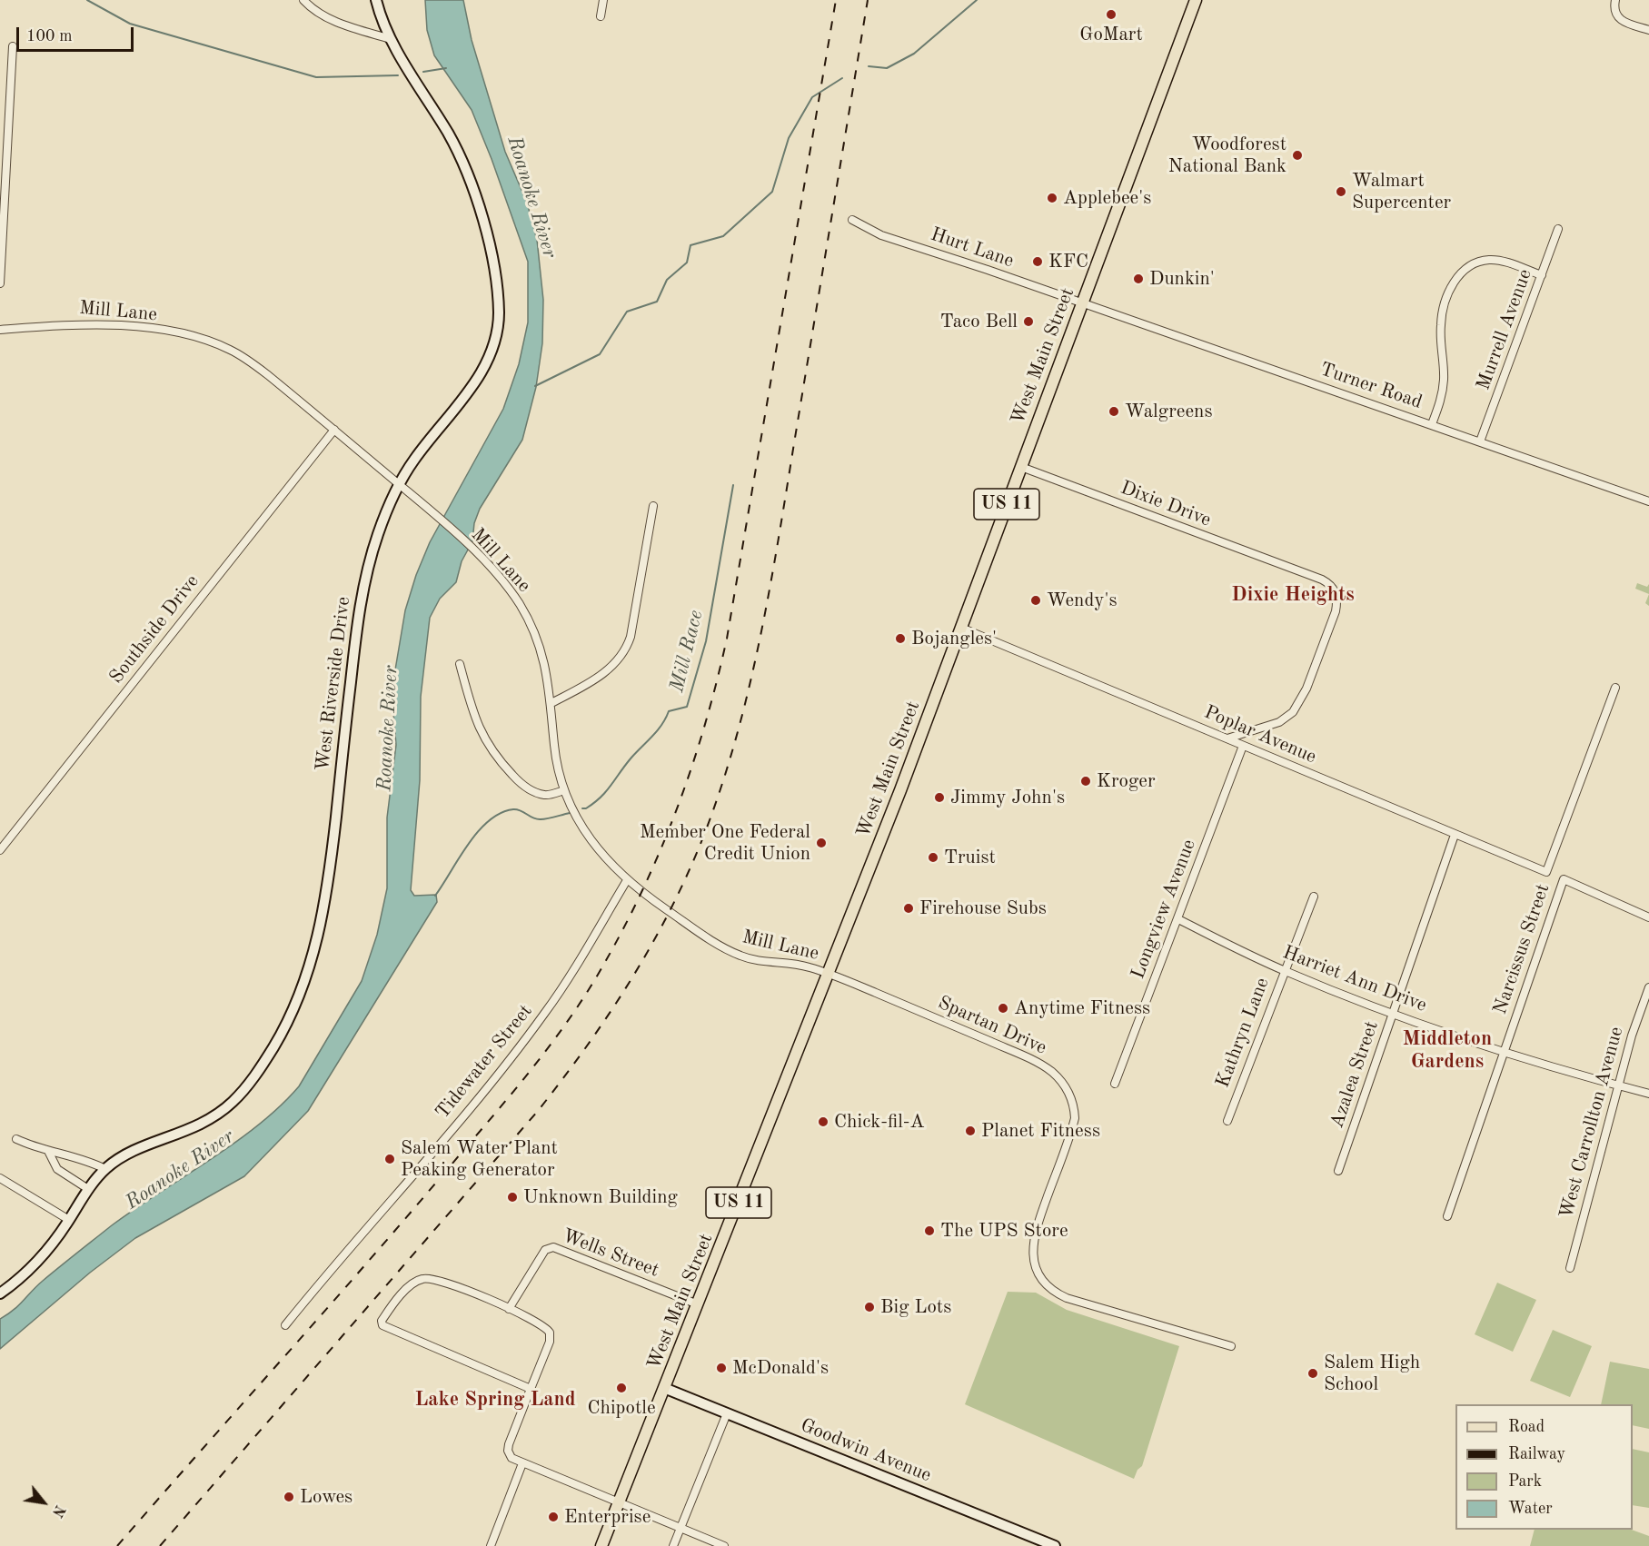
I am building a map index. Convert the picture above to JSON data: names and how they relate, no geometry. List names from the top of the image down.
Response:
{
  "streets": {
    "main road": ["West Main Street", "US 11"],
    "street": [
      "Hurt Lane",
      "Mill Lane",
      "Murrell Avenue",
      "Turner Road",
      "Dixie Drive",
      "Southside Drive",
      "West Riverside Drive",
      "Poplar Avenue",
      "Longview Avenue",
      "Narcissus Street",
      "Harriet Ann Drive",
      "Spartan Drive",
      "Kathryn Lane",
      "Tidewater Street",
      "Azalea Street",
      "West Carrollton Avenue",
      "Wells Street",
      "Goodwin Avenue"
    ]
  },
  "crossings": [
    ["Hurt Lane", "West Main Street"],
    ["Hurt Lane", "Turner Road"],
    ["Mill Lane", "West Main Street"],
    ["Mill Lane", "Southside Drive"],
    ["Mill Lane", "West Riverside Drive"],
    ["Mill Lane", "Spartan Drive"],
    ["Mill Lane", "Tidewater Street"],
    ["Murrell Avenue", "Turner Road"],
    ["West Main Street", "Turner Road"],
    ["West Main Street", "Dixie Drive"],
    ["West Main Street", "Poplar Avenue"],
    ["West Main Street", "Spartan Drive"],
    ["West Main Street", "Wells Street"],
    ["West Main Street", "Goodwin Avenue"],
    ["Dixie Drive", "Poplar Avenue"],
    ["Poplar Avenue", "Longview Avenue"],
    ["Poplar Avenue", "Narcissus Street"],
    ["Poplar Avenue", "Azalea Street"],
    ["Longview Avenue", "Harriet Ann Drive"],
    ["Narcissus Street", "Harriet Ann Drive"],
    ["Harriet Ann Drive", "Kathryn Lane"],
    ["Harriet Ann Drive", "Azalea Street"],
    ["Harriet Ann Drive", "West Carrollton Avenue"]
  ],
  "districts": ["Dixie Heights", "Middleton Gardens", "Lake Spring Land"],
  "water": ["Roanoke River", "Mill Race"],
  "places": [
    "GoMart",
    "Woodforest National Bank",
    "Walmart Supercenter",
    "Applebee's",
    "KFC",
    "Dunkin'",
    "Taco Bell",
    "Walgreens",
    "Wendy's",
    "Bojangles'",
    "Kroger",
    "Jimmy John's",
    "Member One Federal Credit Union",
    "Truist",
    "Firehouse Subs",
    "Anytime Fitness",
    "Chick-fil-A",
    "Planet Fitness",
    "Salem Water Plant Peaking Generator",
    "Unknown Building",
    "The UPS Store",
    "Big Lots",
    "McDonald's",
    "Salem High School",
    "Chipotle",
    "Lowes",
    "Enterprise"
  ],
  "legend": [
    "Road",
    "Railway",
    "Park",
    "Water"
  ],
  "scale_bar": "100 m",
  "north": "bottom right"
}
